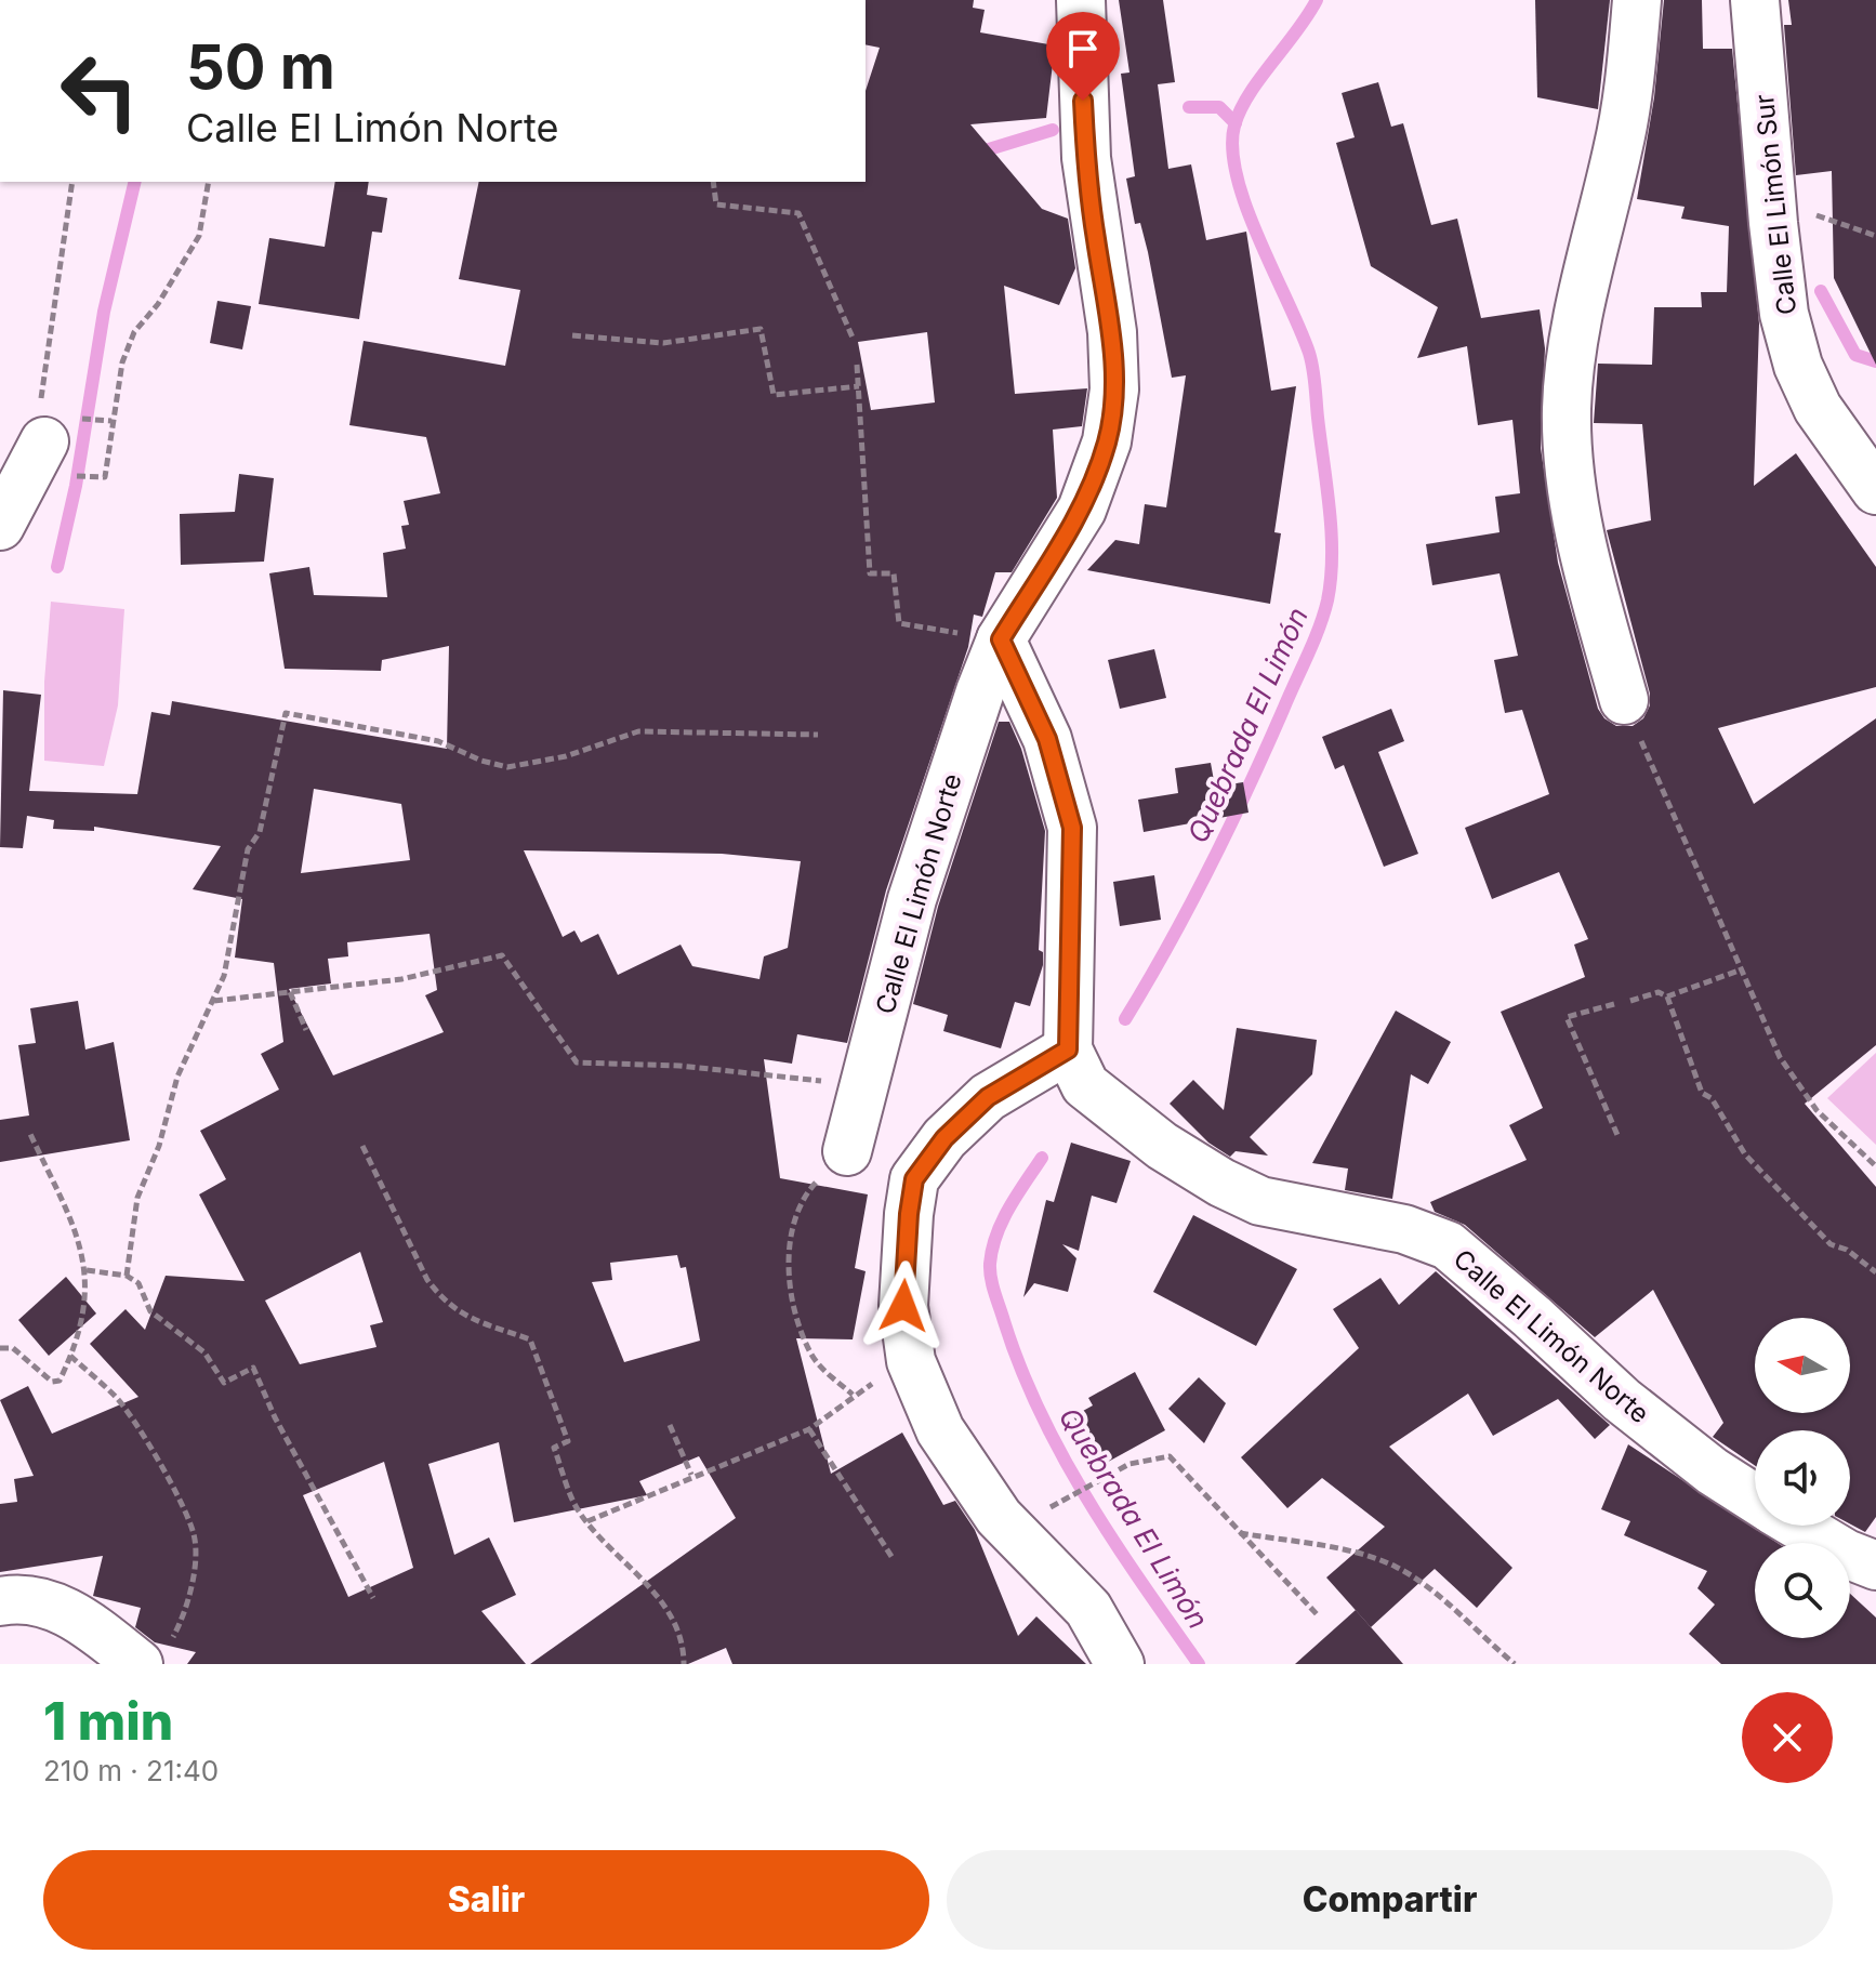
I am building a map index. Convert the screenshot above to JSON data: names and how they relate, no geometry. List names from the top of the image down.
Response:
{
  "streets": {
    "street": ["Calle El Limón Sur", "Calle El Limón Norte"]
  },
  "water": ["Quebrada El Limón"],
  "north": "left",
  "page": {
    "turn": ["50 m", "Calle El Limón Norte"],
    "heading": ["1 min", "210 m · 21:40"],
    "buttons": ["Salir", "Compartir"]
  }
}
